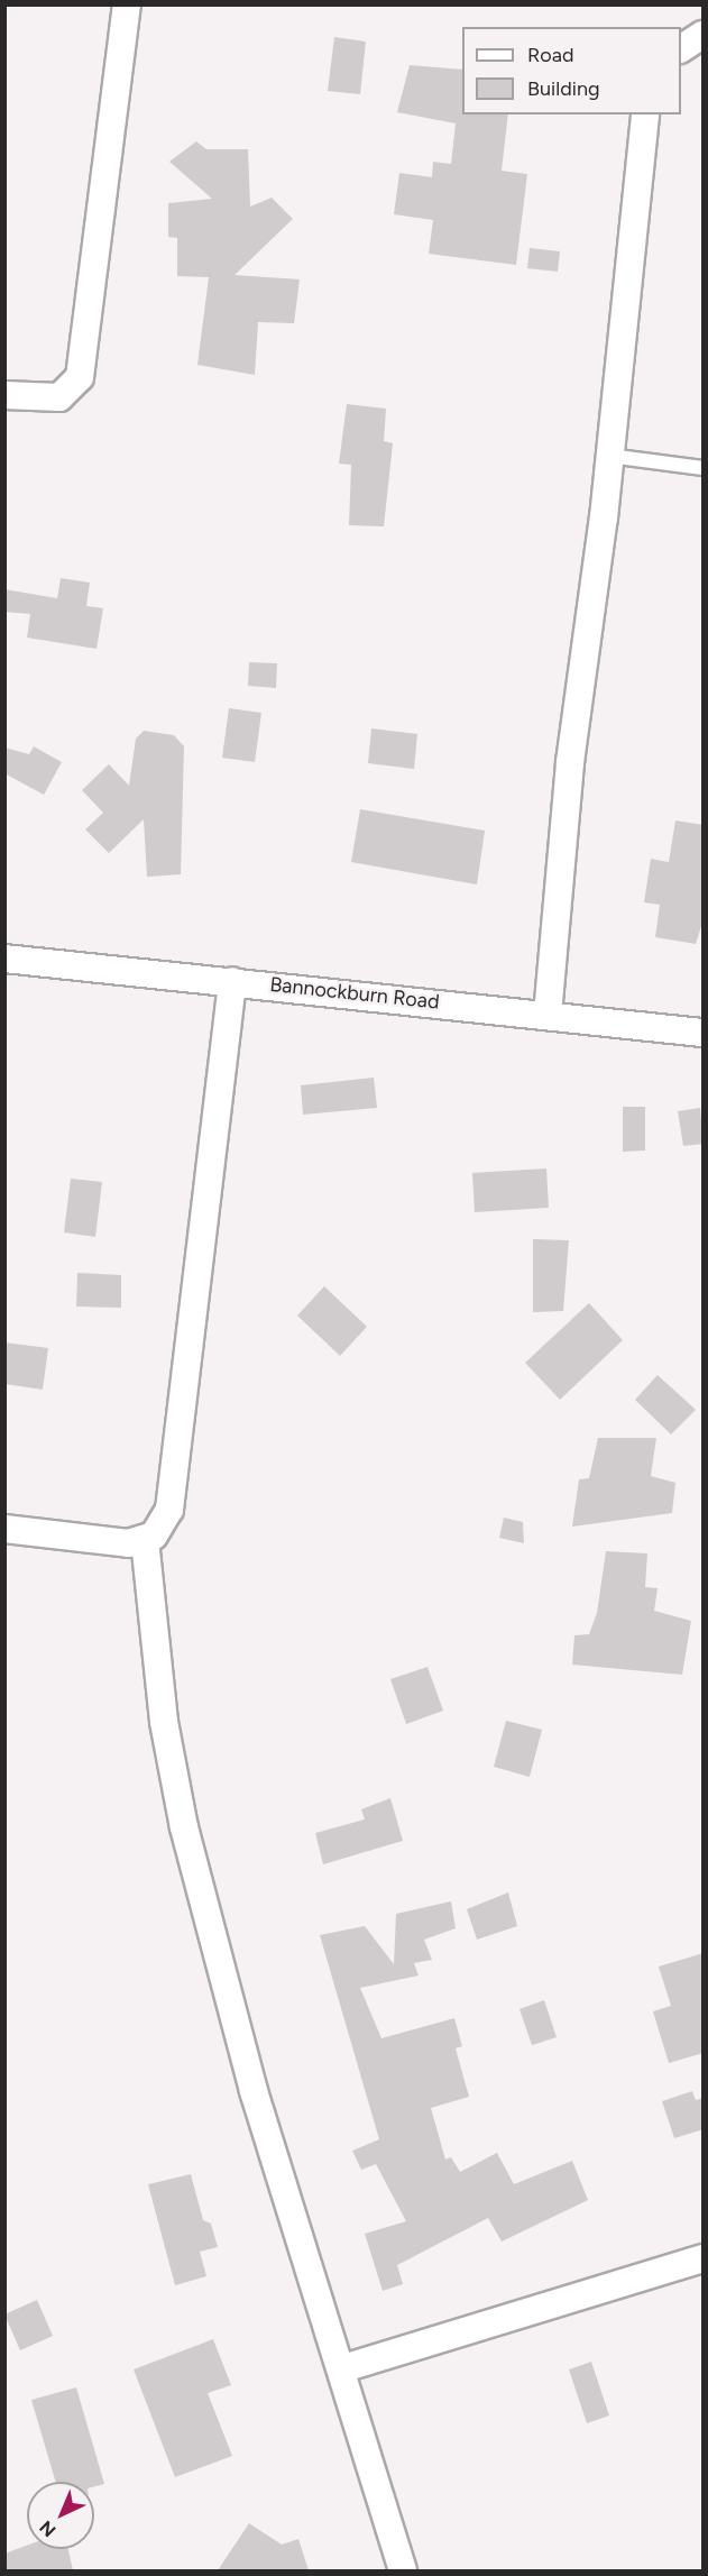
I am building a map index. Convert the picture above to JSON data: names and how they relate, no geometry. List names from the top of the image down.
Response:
{
  "streets": {
    "street": ["Bannockburn Road"]
  },
  "legend": ["Road", "Building"],
  "north": "bottom left"
}
